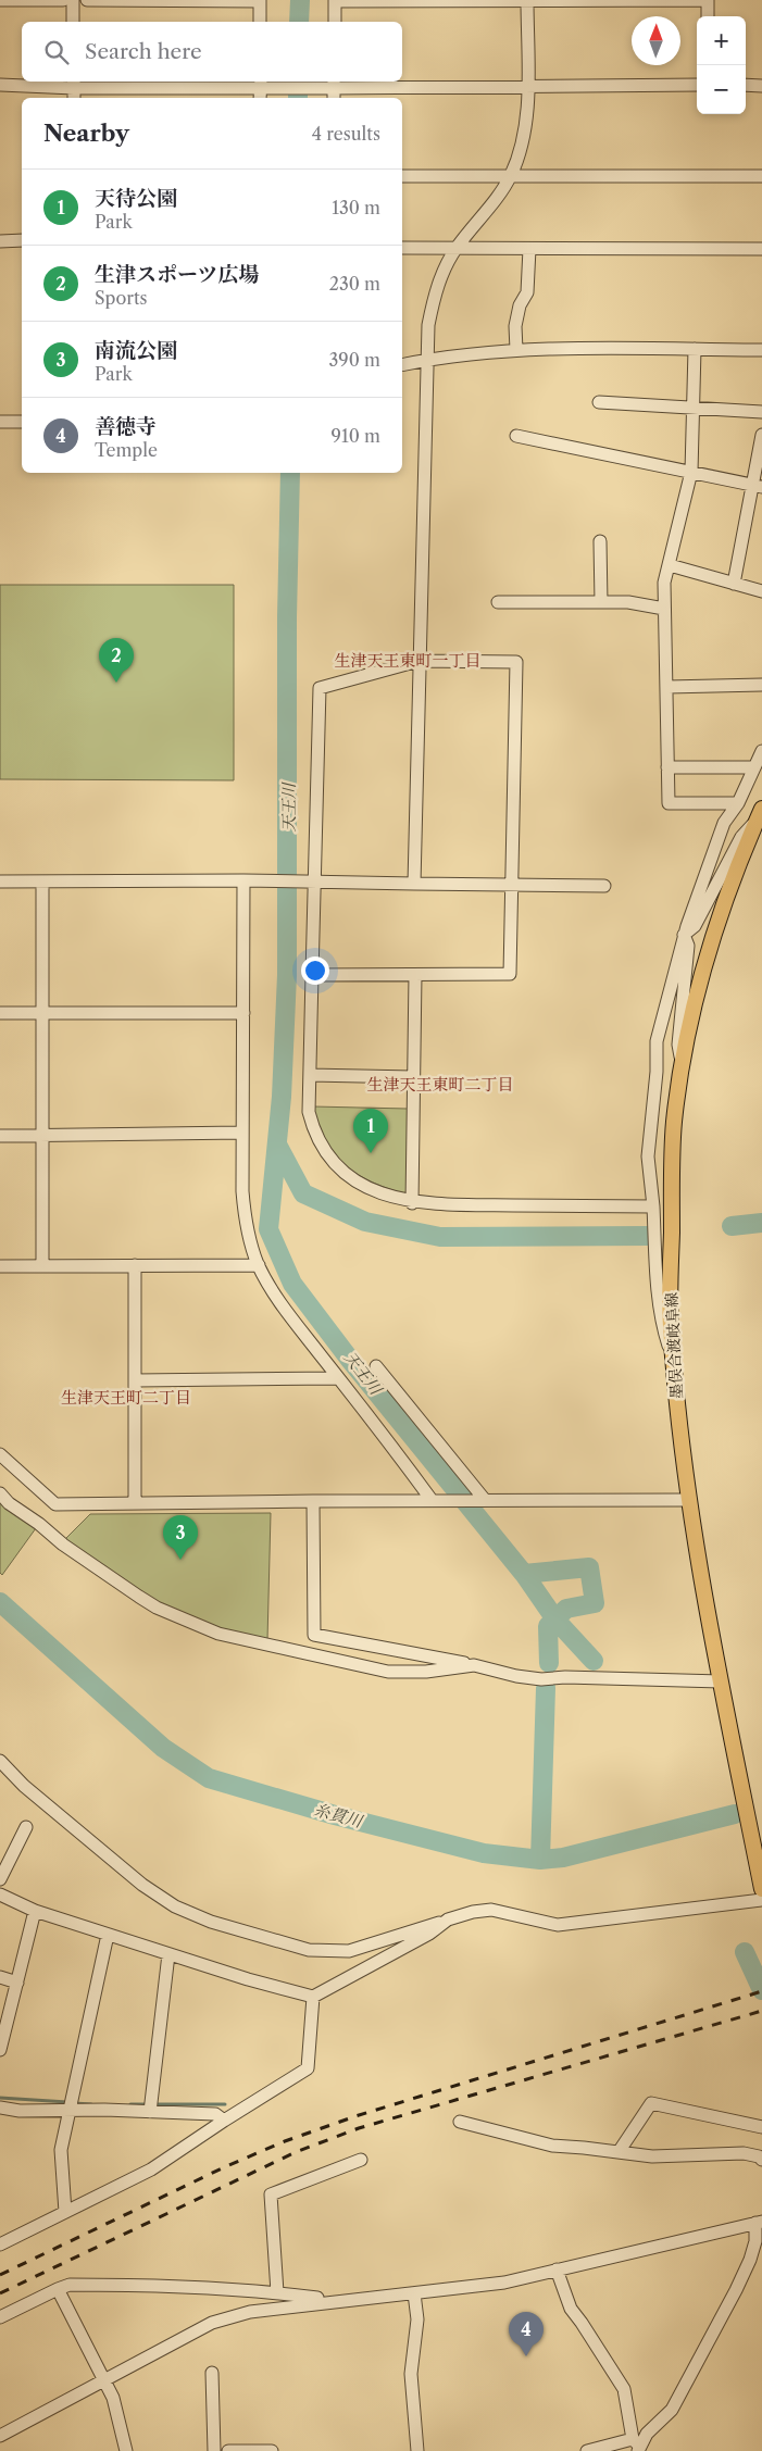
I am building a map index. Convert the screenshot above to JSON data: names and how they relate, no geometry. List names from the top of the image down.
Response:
{
  "streets": {
    "main road": ["墨俣合渡岐阜線"]
  },
  "districts": ["生津天王東町一丁目", "生津天王東町二丁目", "生津天王町二丁目"],
  "water": ["天王川", "糸貫川"],
  "north": "top",
  "page": {
    "map_buttons": ["+", "−"],
    "search": "Search here",
    "heading": ["Nearby", "4 results"],
    "list": [
      {
        "mark": "1",
        "name": "天待公園",
        "note": "Park",
        "value": "130 m"
      },
      {
        "mark": "2",
        "name": "生津スポーツ広場",
        "note": "Sports",
        "value": "230 m"
      },
      {
        "mark": "3",
        "name": "南流公園",
        "note": "Park",
        "value": "390 m"
      },
      {
        "mark": "4",
        "name": "善徳寺",
        "note": "Temple",
        "value": "910 m"
      }
    ],
    "pins": [
      "2",
      "1",
      "3",
      "4"
    ]
  }
}
